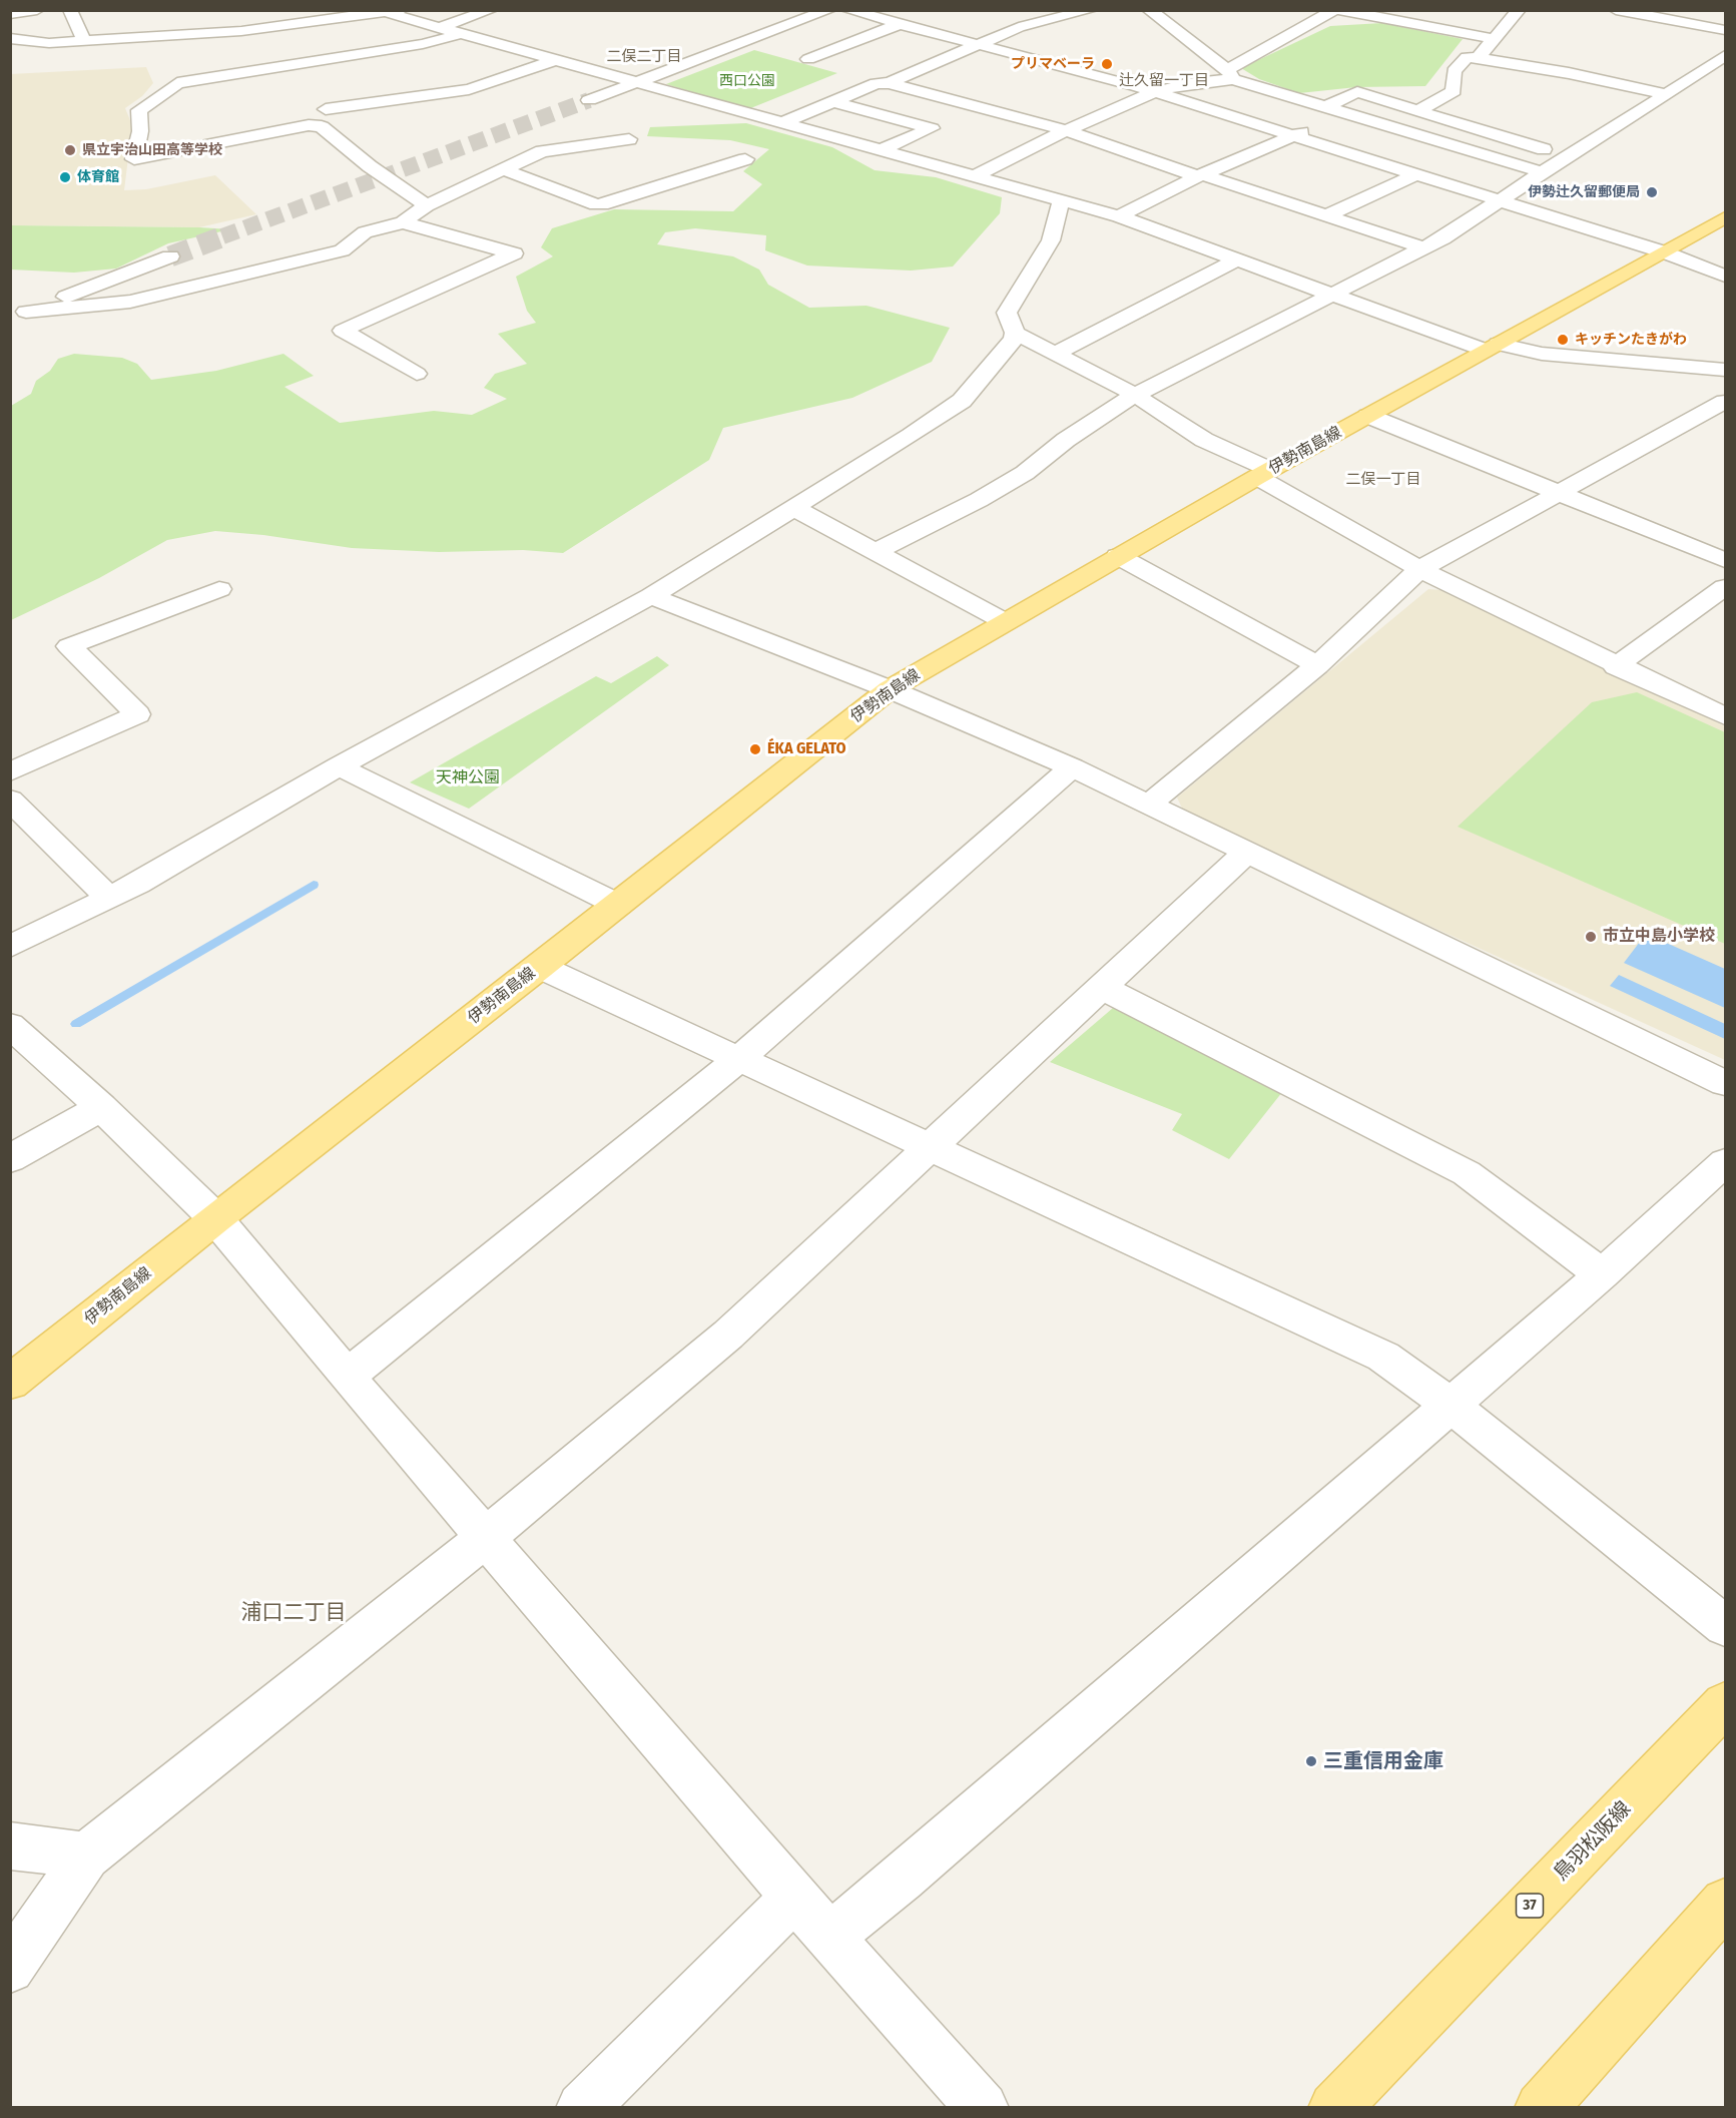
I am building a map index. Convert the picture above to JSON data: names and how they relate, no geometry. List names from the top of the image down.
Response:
{
  "streets": {
    "main road": ["伊勢南島線", "鳥羽松阪線", "37"]
  },
  "districts": [
    "二俣二丁目",
    "辻久留一丁目",
    "二俣一丁目",
    "浦口二丁目"
  ],
  "parks": ["西口公園", "天神公園"],
  "places": [
    "プリマベーラ",
    "県立宇治山田高等学校",
    "体育館",
    "伊勢辻久留郵便局",
    "キッチンたきがわ",
    "ÉKA GELATO",
    "市立中島小学校",
    "三重信用金庫"
  ]
}
